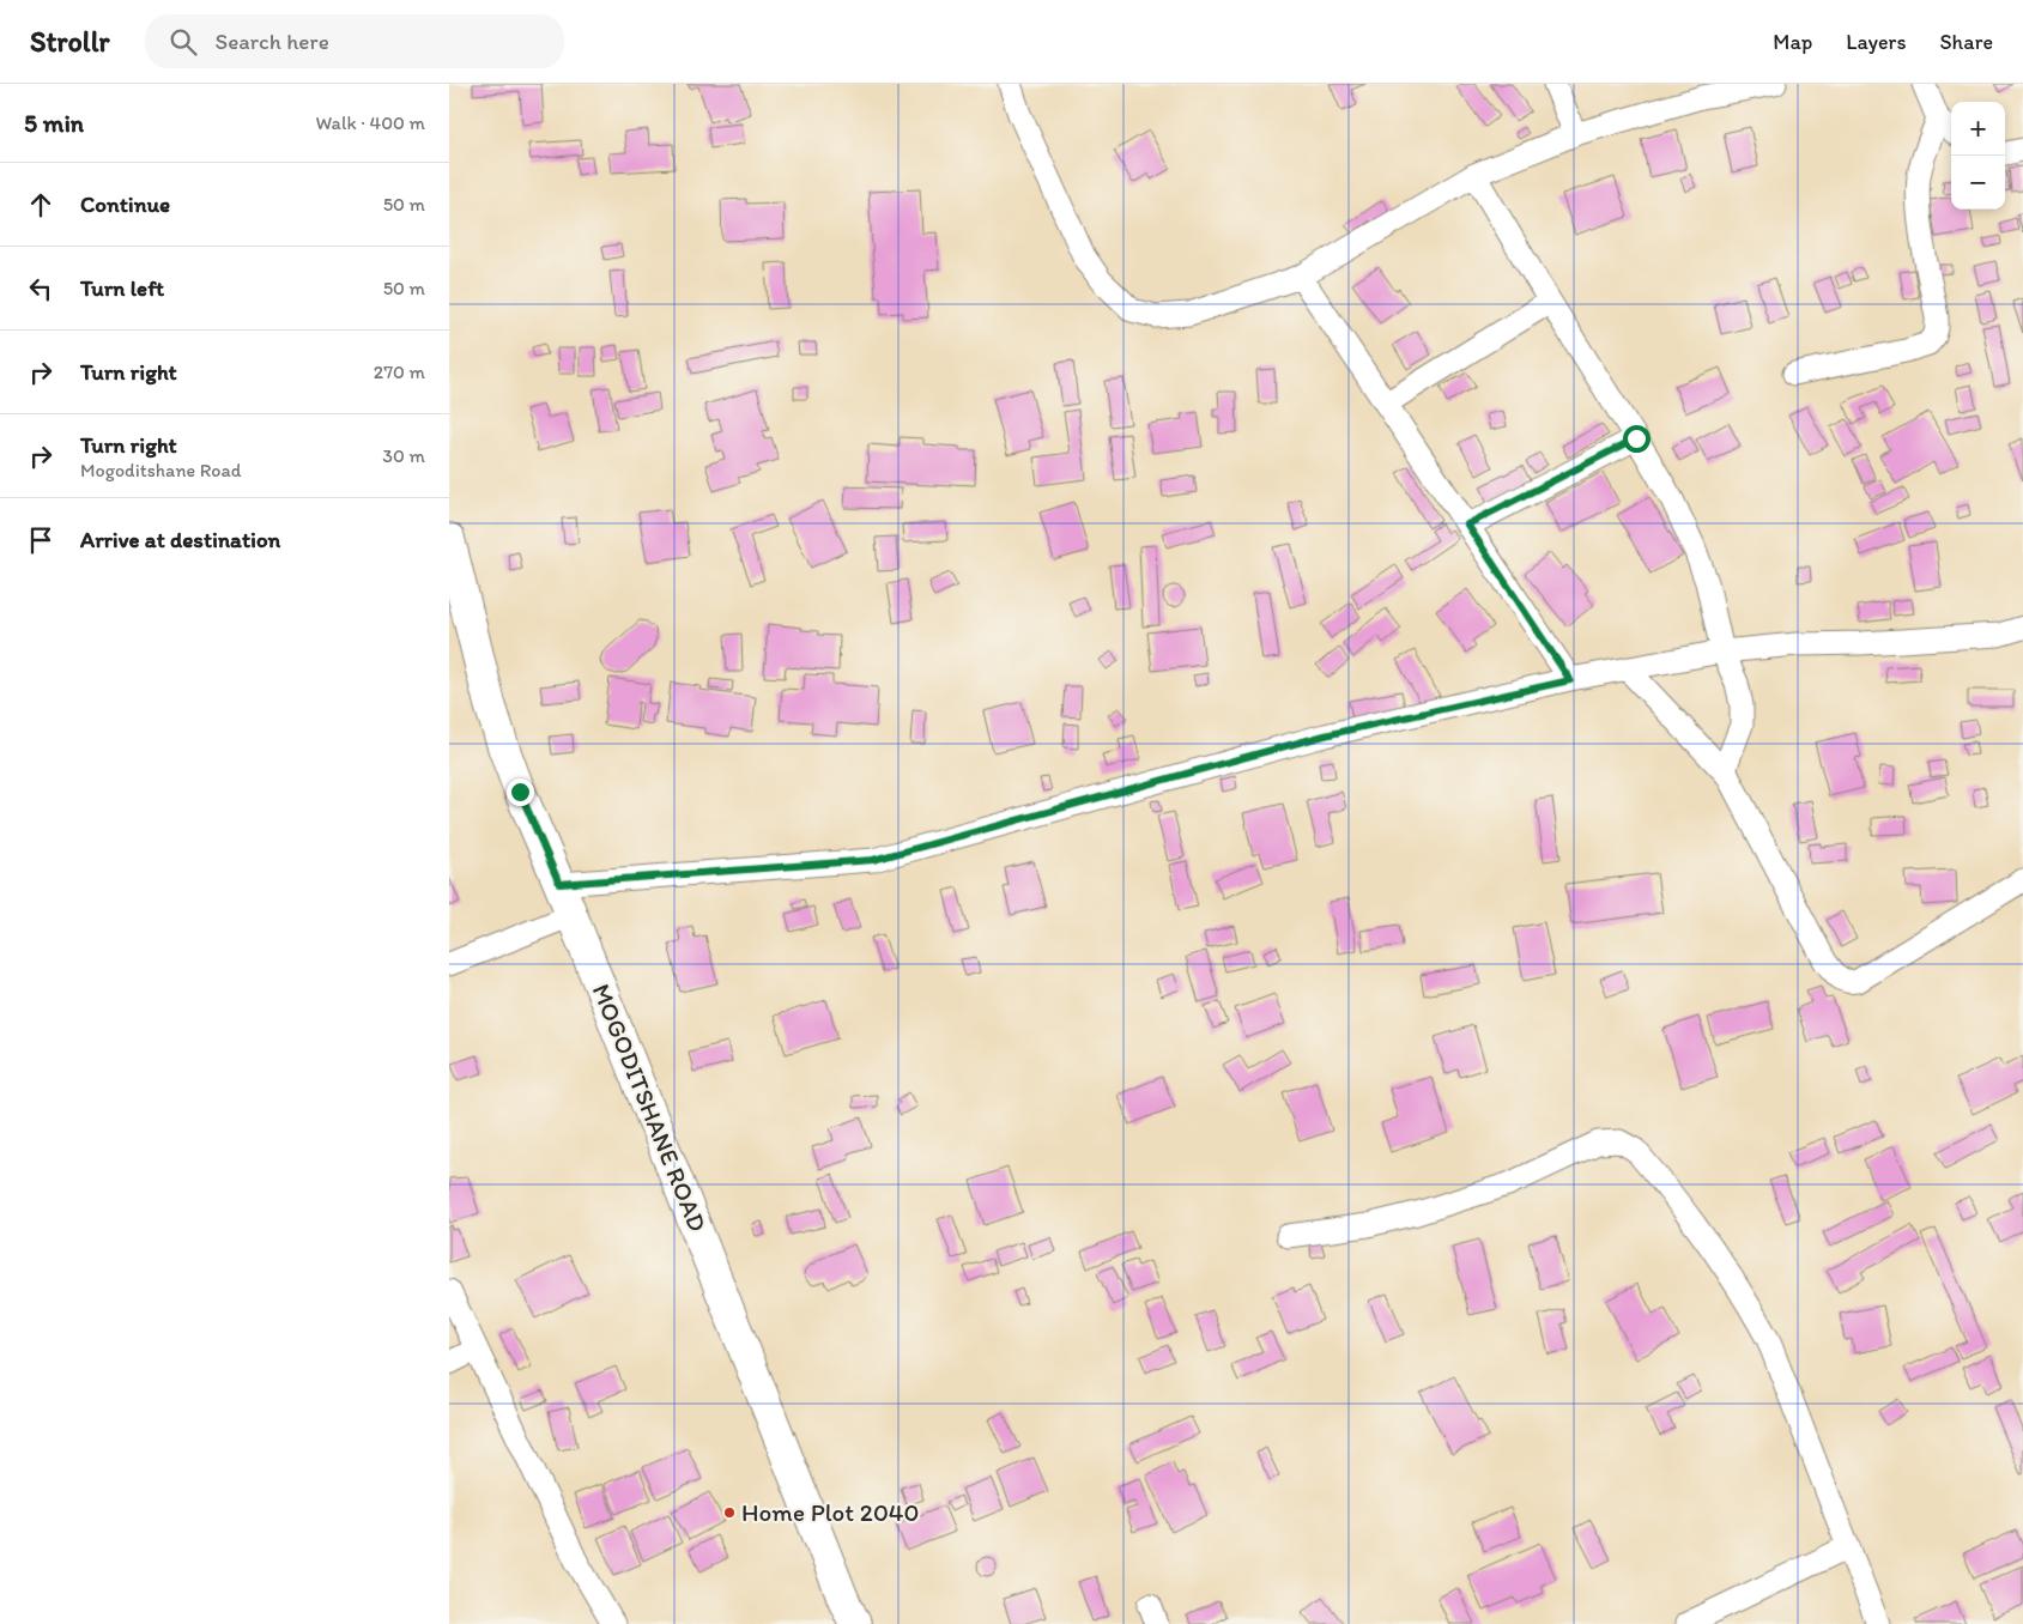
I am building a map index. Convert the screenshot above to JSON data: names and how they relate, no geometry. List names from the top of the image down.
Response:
{
  "streets": {
    "main road": ["MOGODITSHANE ROAD"]
  },
  "places": ["Home Plot 2040"],
  "page": {
    "header": "Strollr",
    "search": "Search here",
    "nav": ["Map", "Layers", "Share"],
    "heading": ["5 min", "Walk · 400 m"],
    "map_buttons": ["+", "−"],
    "list": [
      ["Continue", "50 m"],
      ["Turn left", "50 m"],
      ["Turn right", "270 m"],
      ["Turn right", "Mogoditshane Road", "30 m"],
      "Arrive at destination"
    ]
  }
}
